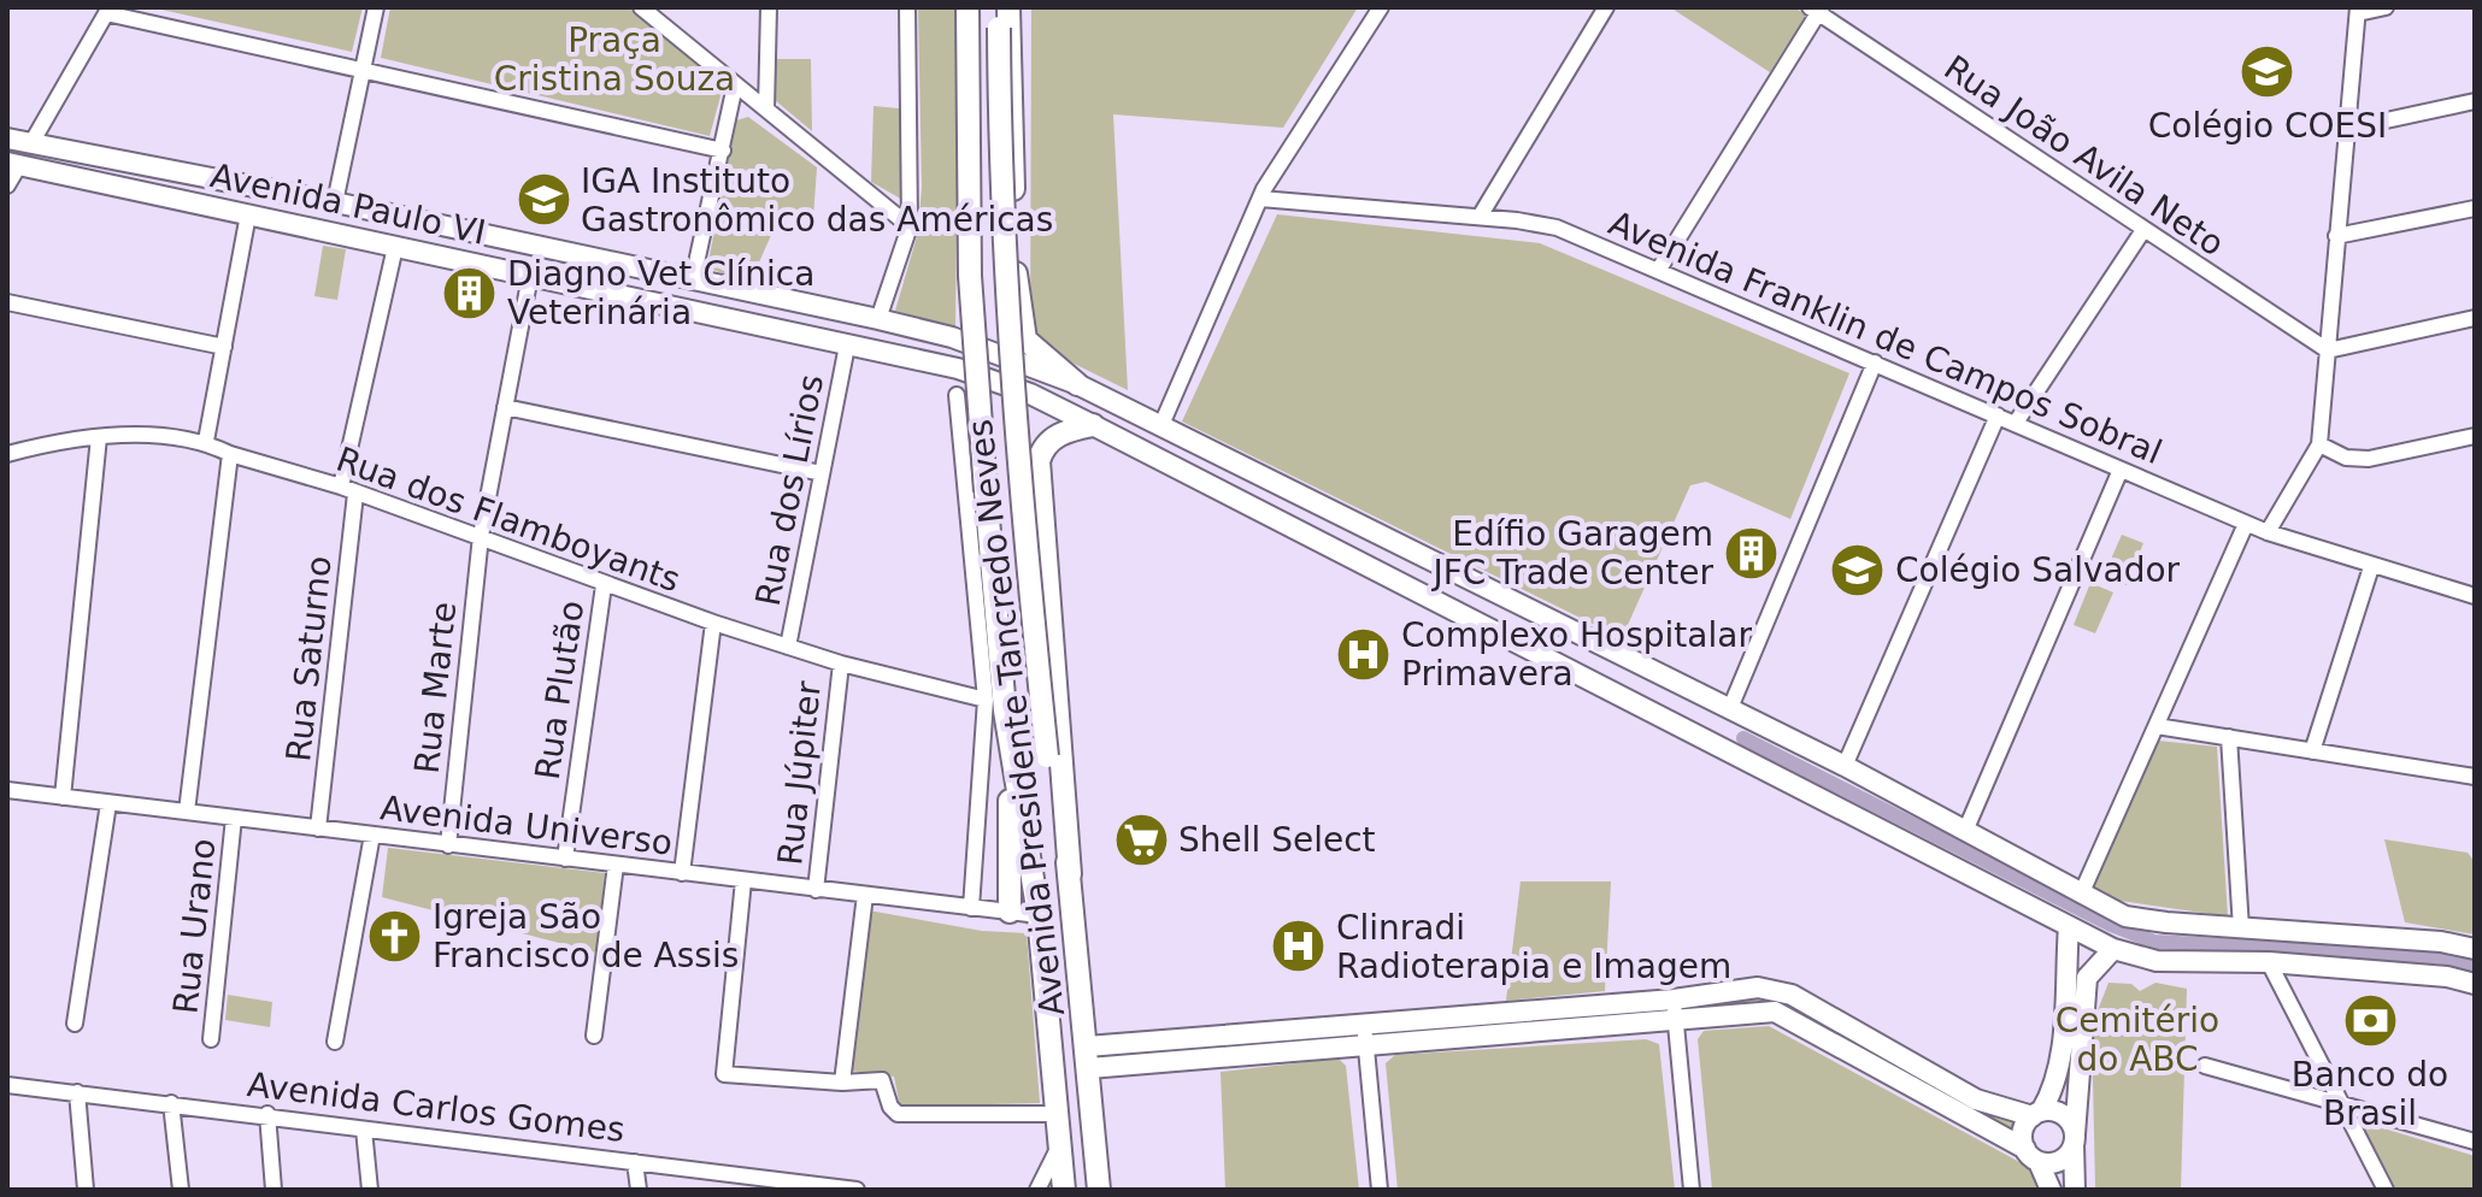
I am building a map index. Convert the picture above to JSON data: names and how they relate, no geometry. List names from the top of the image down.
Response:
{
  "streets": {
    "main road": ["Avenida Paulo VI", "Avenida Presidente Tancredo Neves"],
    "street": [
      "Rua João Avila Neto",
      "Avenida Franklin de Campos Sobral",
      "Rua dos Lírios",
      "Rua dos Flamboyants",
      "Rua Saturno",
      "Rua Marte",
      "Rua Plutão",
      "Rua Júpiter",
      "Avenida Universo",
      "Rua Urano",
      "Avenida Carlos Gomes"
    ]
  },
  "crossings": [
    ["Avenida Paulo VI", "Rua dos Lírios"],
    ["Avenida Paulo VI", "Rua Saturno"],
    ["Avenida Paulo VI", "Rua Marte"],
    ["Rua dos Lírios", "Rua dos Flamboyants"],
    ["Rua dos Flamboyants", "Rua Saturno"],
    ["Rua dos Flamboyants", "Rua Marte"],
    ["Rua dos Flamboyants", "Rua Plutão"],
    ["Rua dos Flamboyants", "Rua Júpiter"],
    ["Rua Saturno", "Avenida Universo"],
    ["Rua Marte", "Avenida Universo"],
    ["Rua Plutão", "Avenida Universo"],
    ["Avenida Presidente Tancredo Neves", "Avenida Universo"],
    ["Rua Júpiter", "Avenida Universo"],
    ["Avenida Universo", "Rua Urano"]
  ],
  "parks": ["Praça Cristina Souza", "Cemitério do ABC"],
  "places": {
    "school or university": ["Colégio COESI", "IGA Instituto Gastronômico das Américas", "Colégio Salvador"],
    "building": ["Diagno Vet Clínica Veterinária", "Edífio Garagem JFC Trade Center"],
    "hospital": ["Complexo Hospitalar Primavera", "Clinradi Radioterapia e Imagem"],
    "supermarket": ["Shell Select"],
    "church": ["Igreja São Francisco de Assis"],
    "bank": ["Banco do Brasil"]
  }
}
